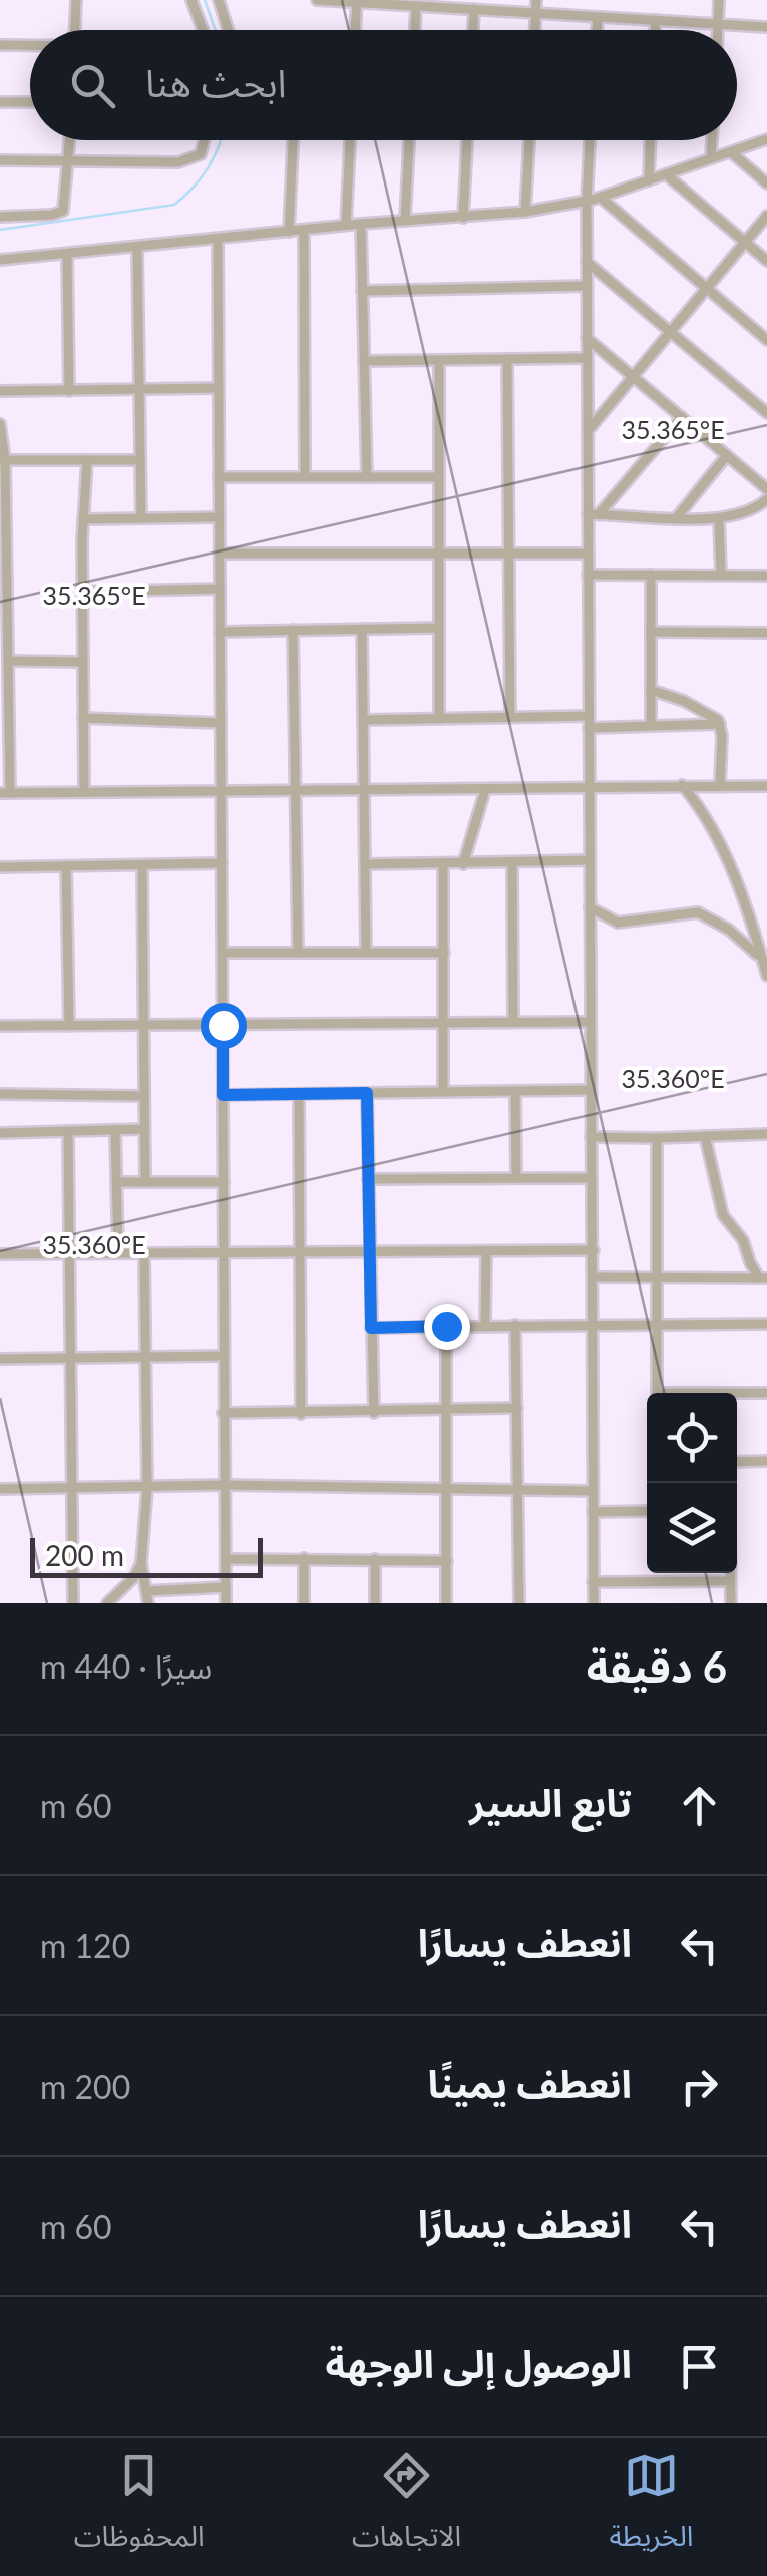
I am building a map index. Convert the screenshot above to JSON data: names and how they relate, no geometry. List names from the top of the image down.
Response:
{
  "scale_bar": "200 m",
  "page": {
    "search": "ابحث هنا",
    "scale": "200 m",
    "heading": ["6 دقيقة", "سيرًا · 440 m"],
    "list": [
      ["تابع السير", "60 m"],
      ["انعطف يسارًا", "120 m"],
      ["انعطف يمينًا", "200 m"],
      ["انعطف يسارًا", "60 m"],
      "الوصول إلى الوجهة"
    ],
    "nav": ["الخريطة", "الاتجاهات", "المحفوظات"]
  },
  "coordinates": ["35.365°E", "35.360°E"]
}
